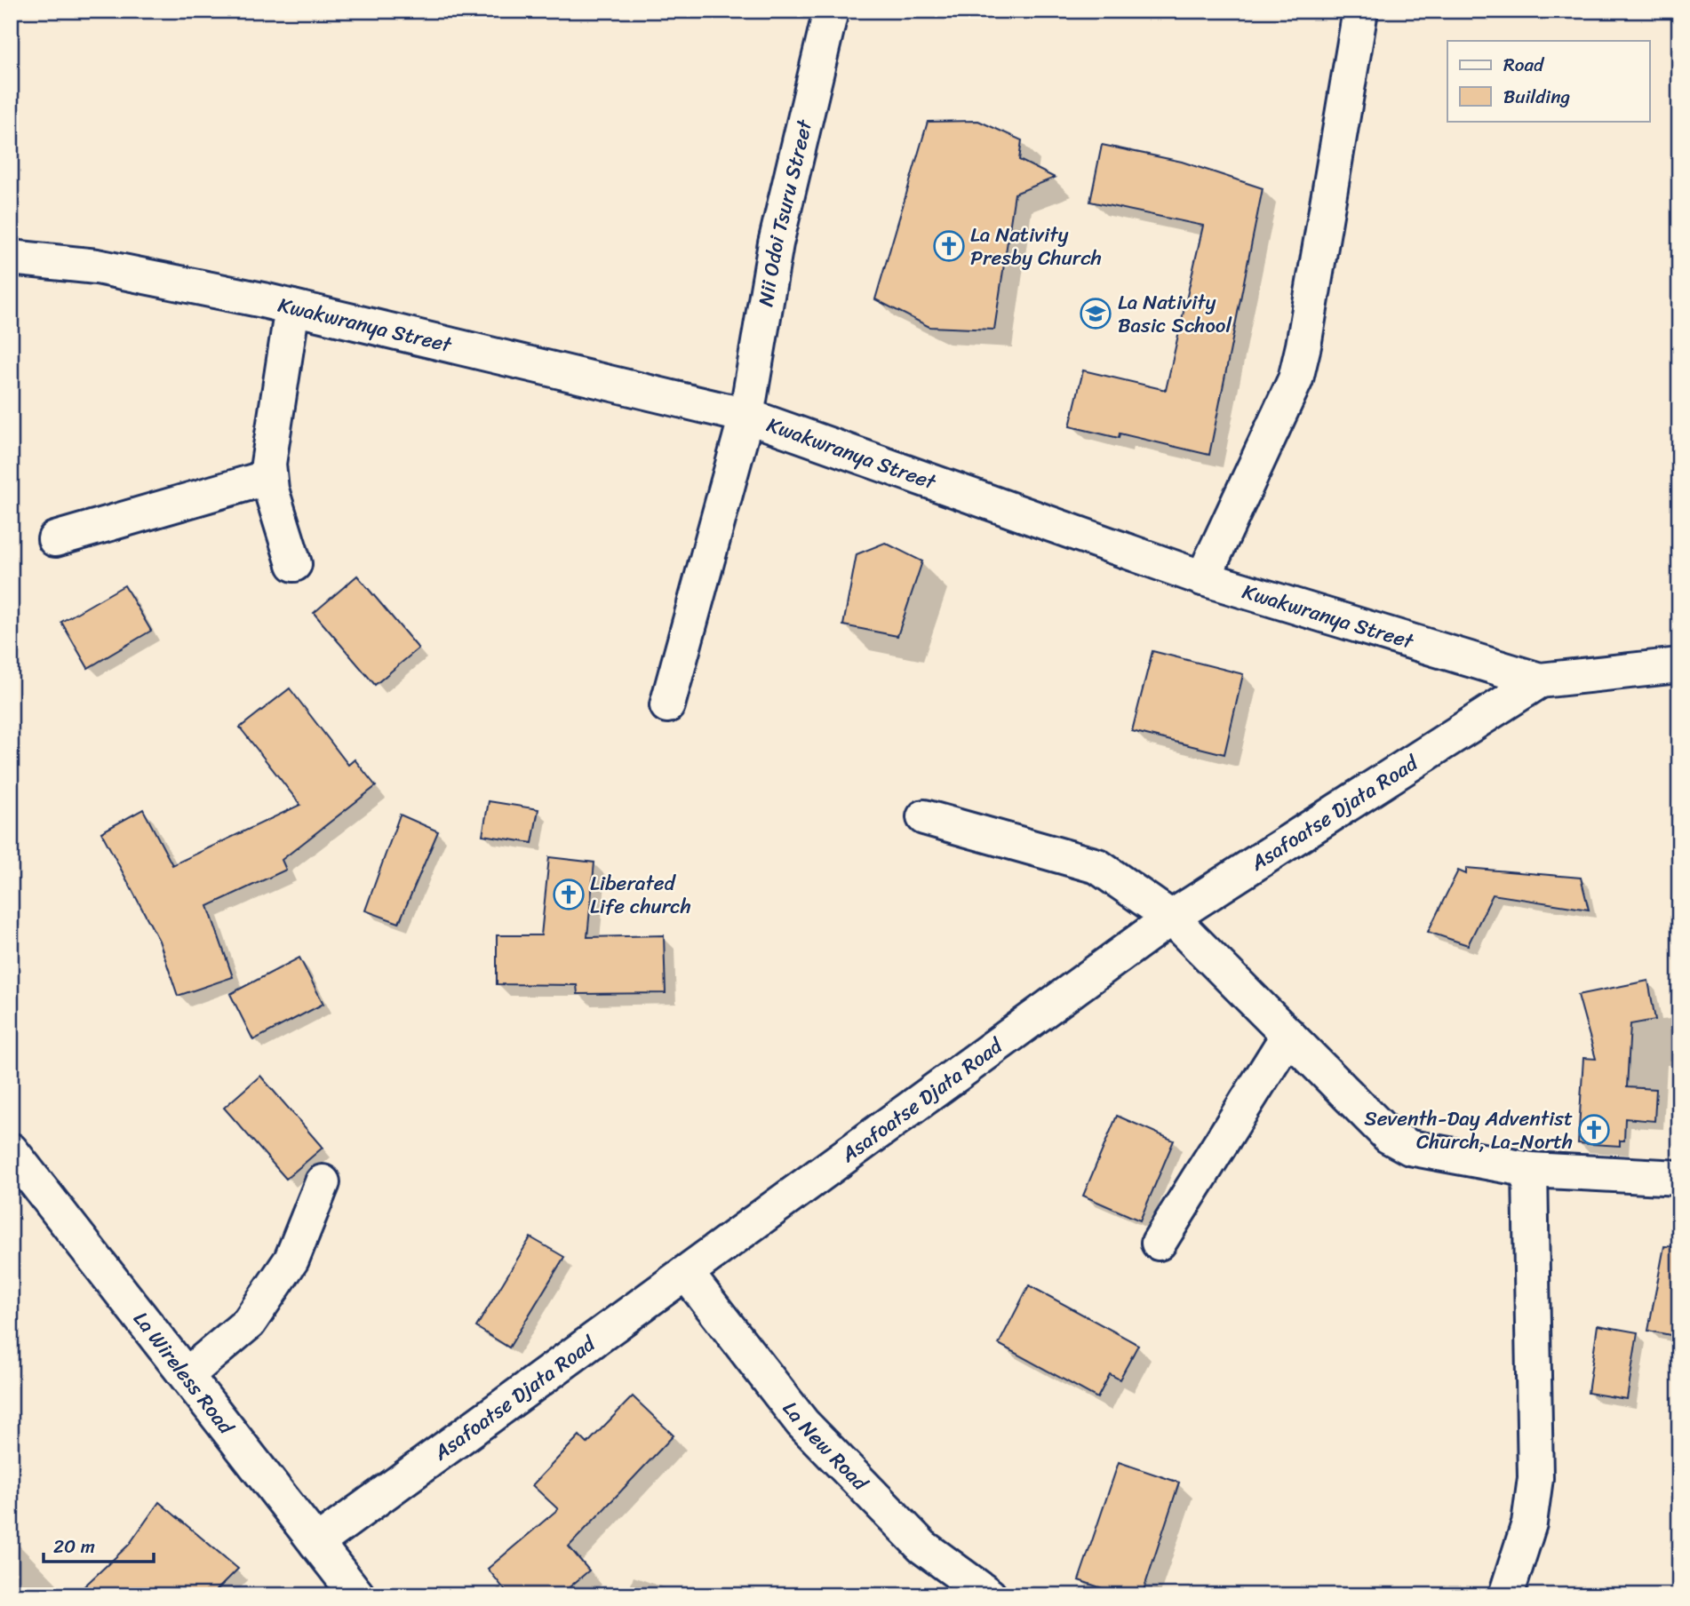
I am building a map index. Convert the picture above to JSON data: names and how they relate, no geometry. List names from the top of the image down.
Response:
{
  "streets": {
    "street": [
      "Nii Odoi Tsuru Street",
      "Kwakwranya Street",
      "Asafoatse Djata Road",
      "La Wireless Road",
      "La New Road"
    ]
  },
  "crossings": [
    ["Nii Odoi Tsuru Street", "Kwakwranya Street"],
    ["Kwakwranya Street", "Asafoatse Djata Road"],
    ["Asafoatse Djata Road", "La Wireless Road"],
    ["Asafoatse Djata Road", "La New Road"]
  ],
  "places": {
    "church": ["La Nativity Presby Church", "Liberated Life church", "Seventh-Day Adventist Church, La-North"],
    "school or university": ["La Nativity Basic School"]
  },
  "legend": ["Road", "Building"],
  "scale_bar": "20 m"
}
